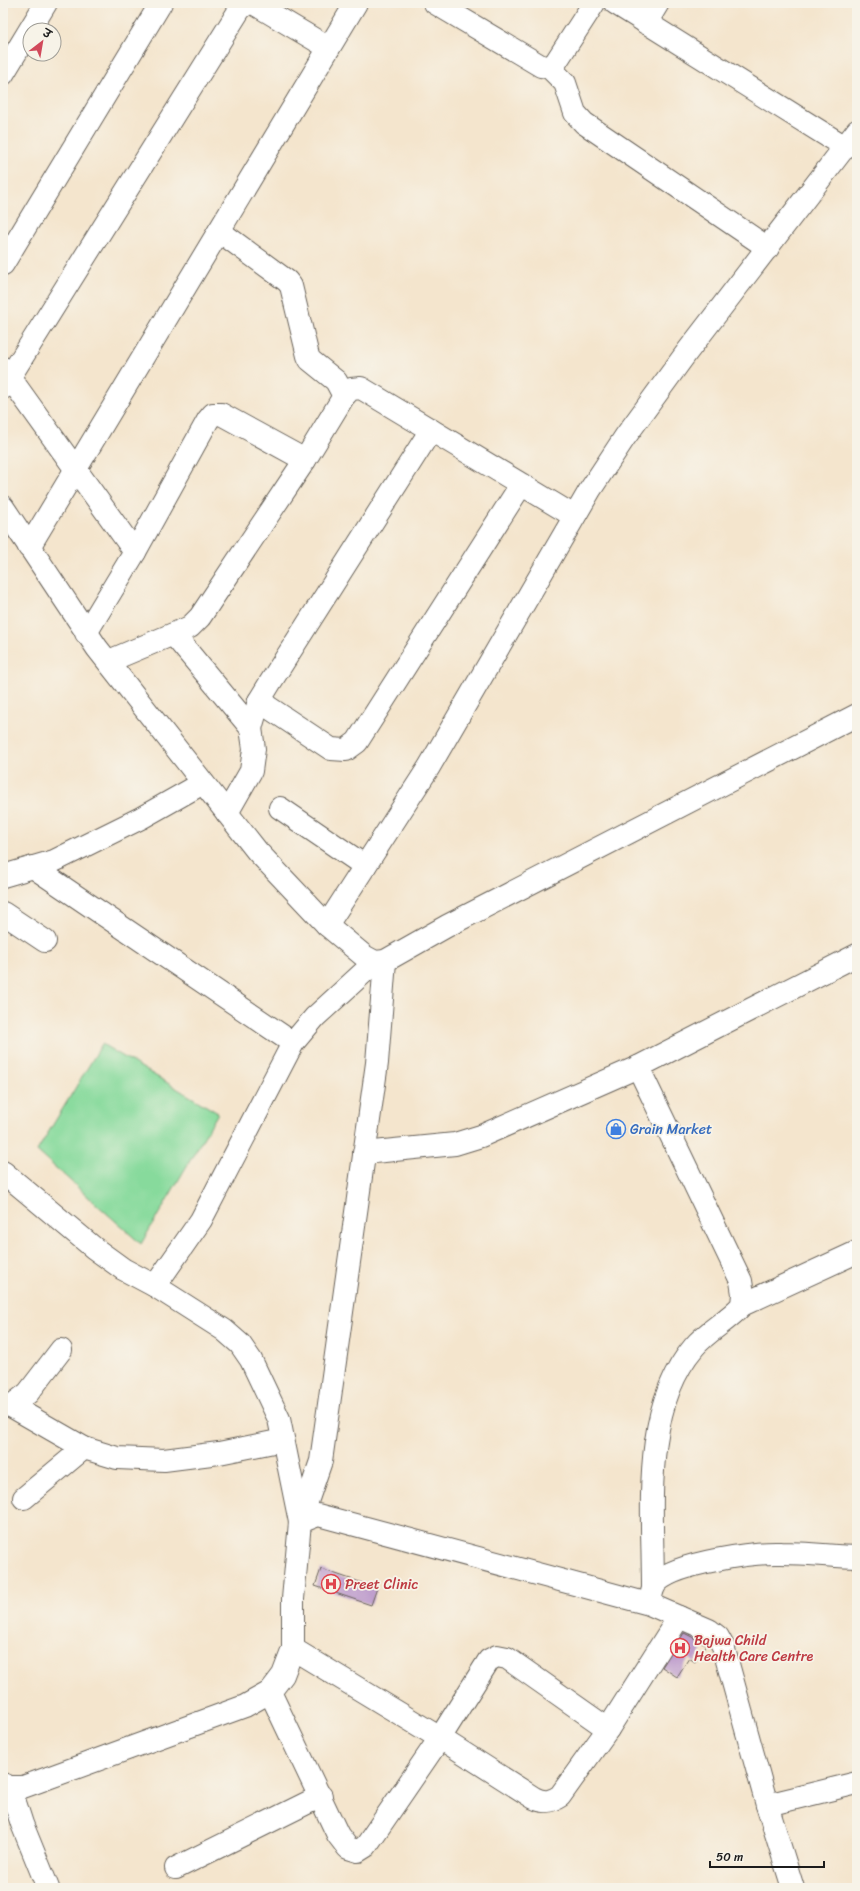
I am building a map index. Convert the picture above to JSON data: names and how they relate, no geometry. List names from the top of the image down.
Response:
{
  "places": {
    "shop": ["Grain Market"],
    "hospital": ["Preet Clinic", "Bajwa Child Health Care Centre"]
  },
  "scale_bar": "50 m",
  "north": "top right"
}
